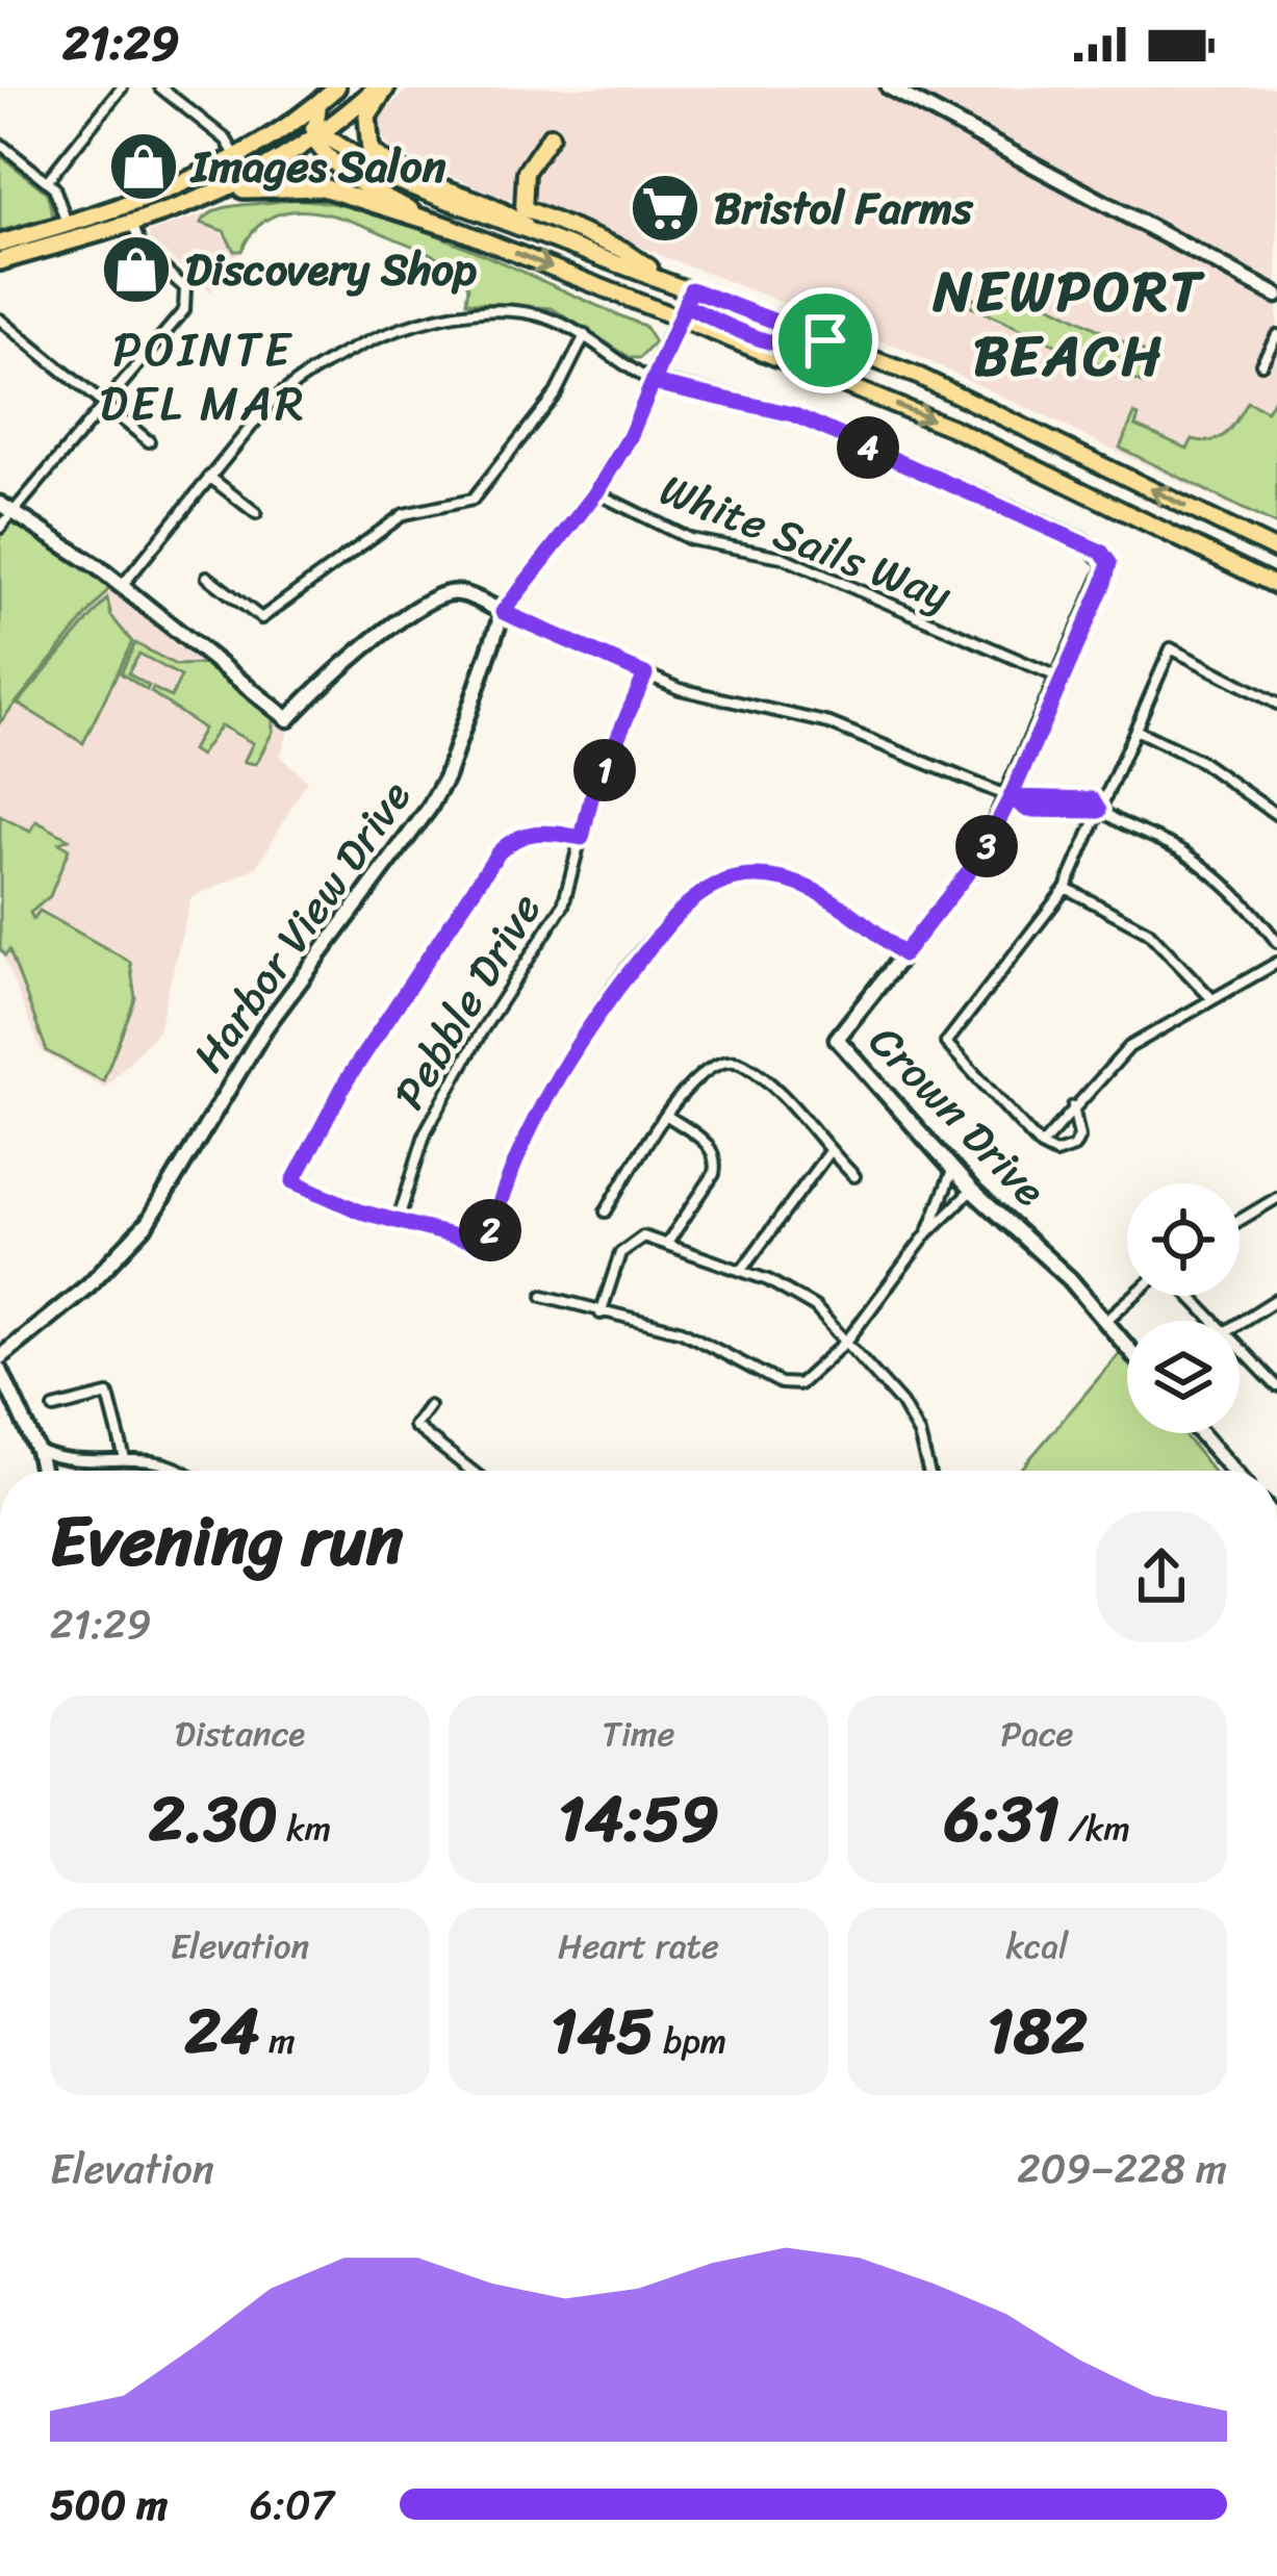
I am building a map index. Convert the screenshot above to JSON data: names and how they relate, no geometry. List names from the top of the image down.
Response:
{
  "streets": {
    "street": [
      "White Sails Way",
      "Harbor View Drive",
      "Pebble Drive",
      "Crown Drive"
    ]
  },
  "crossings": [
    ["White Sails Way", "Harbor View Drive"],
    ["White Sails Way", "Crown Drive"],
    ["Harbor View Drive", "Crown Drive"]
  ],
  "districts": ["NEWPORT BEACH", "POINTE DEL MAR"],
  "places": {
    "shop": ["Images Salon", "Discovery Shop"],
    "supermarket": ["Bristol Farms"]
  },
  "page": {
    "status": "21:29",
    "pins": [
      "4",
      "1",
      "3",
      "2"
    ],
    "heading": ["Evening run", "21:29"],
    "stats": [
      ["Distance", "2.30 km"],
      ["Time", "14:59"],
      ["Pace", "6:31 /km"],
      ["Elevation", "24 m"],
      ["Heart rate", "145 bpm"],
      ["kcal", "182"]
    ],
    "chart": ["Elevation", "209–228 m"],
    "list": [
      {
        "name": "500 m",
        "note": "6:07"
      }
    ]
  }
}
